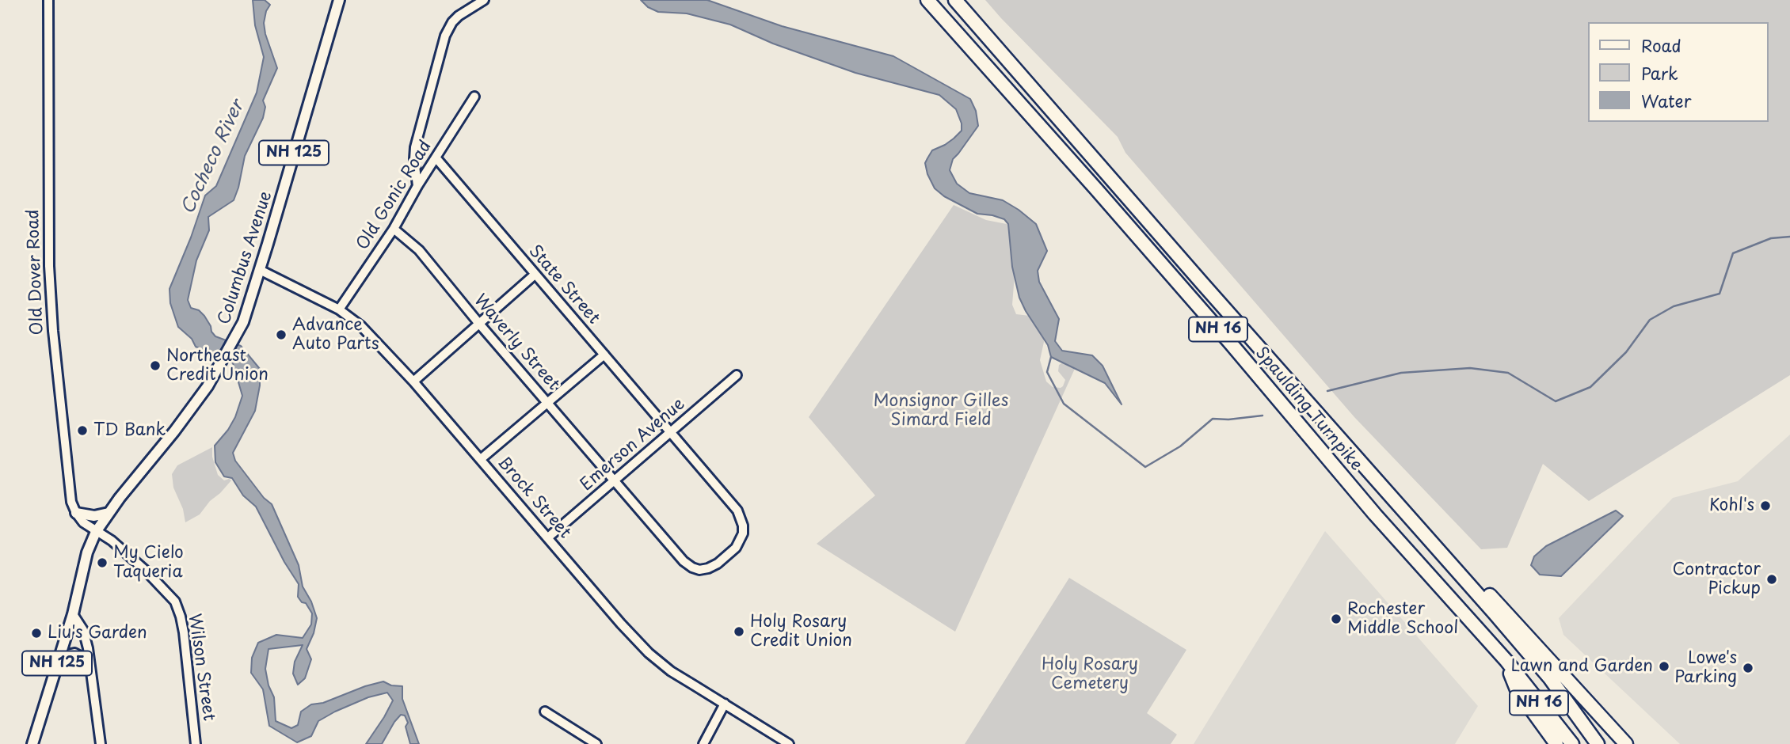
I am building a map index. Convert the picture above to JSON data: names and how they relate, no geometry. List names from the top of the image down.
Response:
{
  "streets": {
    "highway": ["NH 16", "Spaulding Turnpike"],
    "main road": ["NH 125", "Columbus Avenue"],
    "street": [
      "Old Gonic Road",
      "Old Dover Road",
      "State Street",
      "Waverly Street",
      "Emerson Avenue",
      "Brock Street",
      "Wilson Street"
    ]
  },
  "crossings": [
    ["Old Gonic Road", "State Street"],
    ["Old Gonic Road", "Waverly Street"],
    ["Old Gonic Road", "Brock Street"],
    ["Columbus Avenue", "Brock Street"],
    ["Columbus Avenue", "Wilson Street"],
    ["State Street", "Waverly Street"],
    ["State Street", "Emerson Avenue"],
    ["Waverly Street", "Emerson Avenue"],
    ["Emerson Avenue", "Brock Street"]
  ],
  "water": ["Cocheco River"],
  "parks": ["Monsignor Gilles Simard Field", "Holy Rosary Cemetery"],
  "places": [
    "Advance Auto Parts",
    "Northeast Credit Union",
    "TD Bank",
    "Kohl's",
    "My Cielo Taqueria",
    "Contractor Pickup",
    "Rochester Middle School",
    "Holy Rosary Credit Union",
    "Liu's Garden",
    "Lawn and Garden",
    "Lowe's Parking"
  ],
  "legend": ["Road", "Park", "Water"]
}
